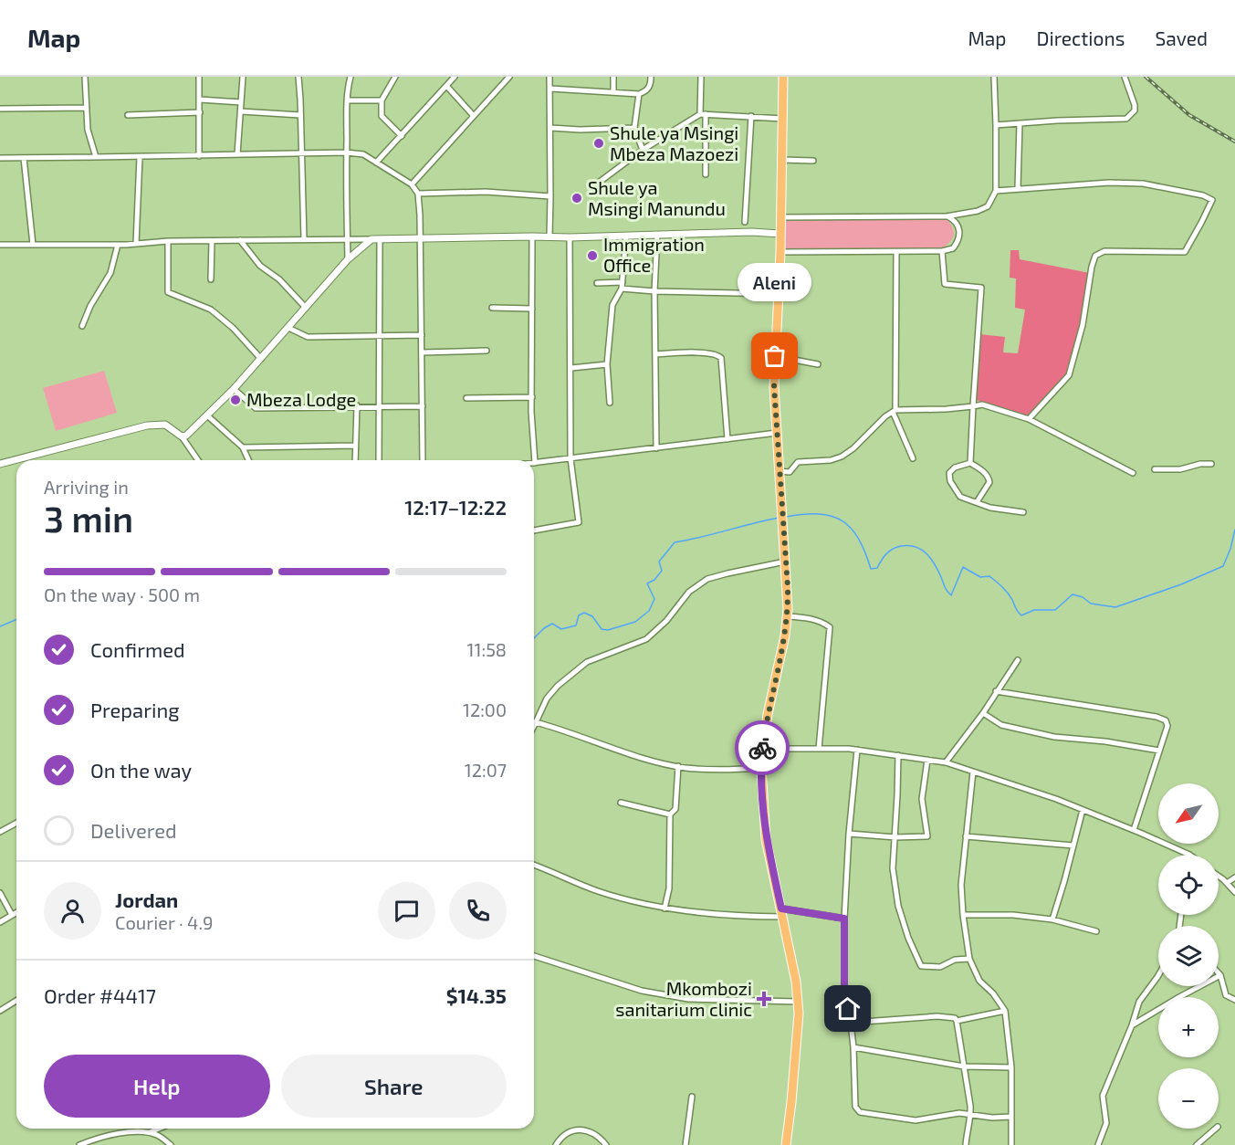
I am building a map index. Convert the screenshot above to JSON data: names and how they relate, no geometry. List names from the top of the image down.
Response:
{
  "places": {
    "other": [
      "Shule ya Msingi Mbeza Mazoezi",
      "Shule ya Msingi Manundu",
      "Immigration Office",
      "Aleni",
      "Mbeza Lodge"
    ],
    "health": ["Mkombozi sanitarium clinic"]
  },
  "north": "bottom left",
  "page": {
    "header": "Map",
    "nav": ["Map", "Directions", "Saved"],
    "bubble": "Aleni",
    "heading": ["3 min", "Arriving in", "12:17–12:22"],
    "panel": [
      "Jordan",
      "Courier · 4.9",
      "Order #4417",
      "$14.35"
    ],
    "bar": "On the way · 500 m",
    "list": [
      ["Confirmed", "11:58"],
      ["Preparing", "12:00"],
      ["On the way", "12:07"],
      "Delivered"
    ],
    "map_buttons": ["+", "−"],
    "buttons": ["Help", "Share"]
  }
}
